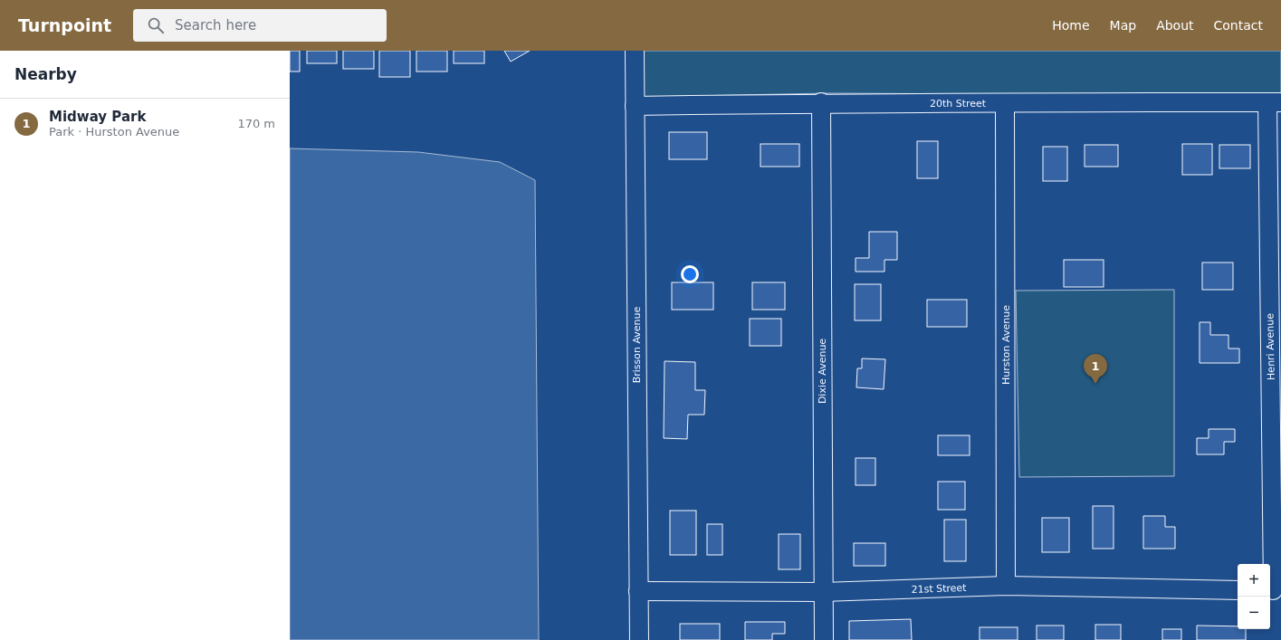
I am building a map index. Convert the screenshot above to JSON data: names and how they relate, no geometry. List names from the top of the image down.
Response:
{
  "streets": {
    "street": [
      "20th Street",
      "Brisson Avenue",
      "Hurston Avenue",
      "Henri Avenue",
      "Dixie Avenue",
      "21st Street"
    ]
  },
  "crossings": [
    ["20th Street", "Brisson Avenue"],
    ["20th Street", "Hurston Avenue"],
    ["20th Street", "Henri Avenue"],
    ["20th Street", "Dixie Avenue"],
    ["Brisson Avenue", "21st Street"],
    ["Hurston Avenue", "21st Street"],
    ["Dixie Avenue", "21st Street"]
  ],
  "page": {
    "header": "Turnpoint",
    "search": "Search here",
    "nav": [
      "Home",
      "Map",
      "About",
      "Contact"
    ],
    "heading": "Nearby",
    "list": [
      {
        "mark": "1",
        "name": "Midway Park",
        "note": "Park · Hurston Avenue",
        "value": "170 m"
      }
    ],
    "pins": "1",
    "map_buttons": ["+", "−"]
  }
}
